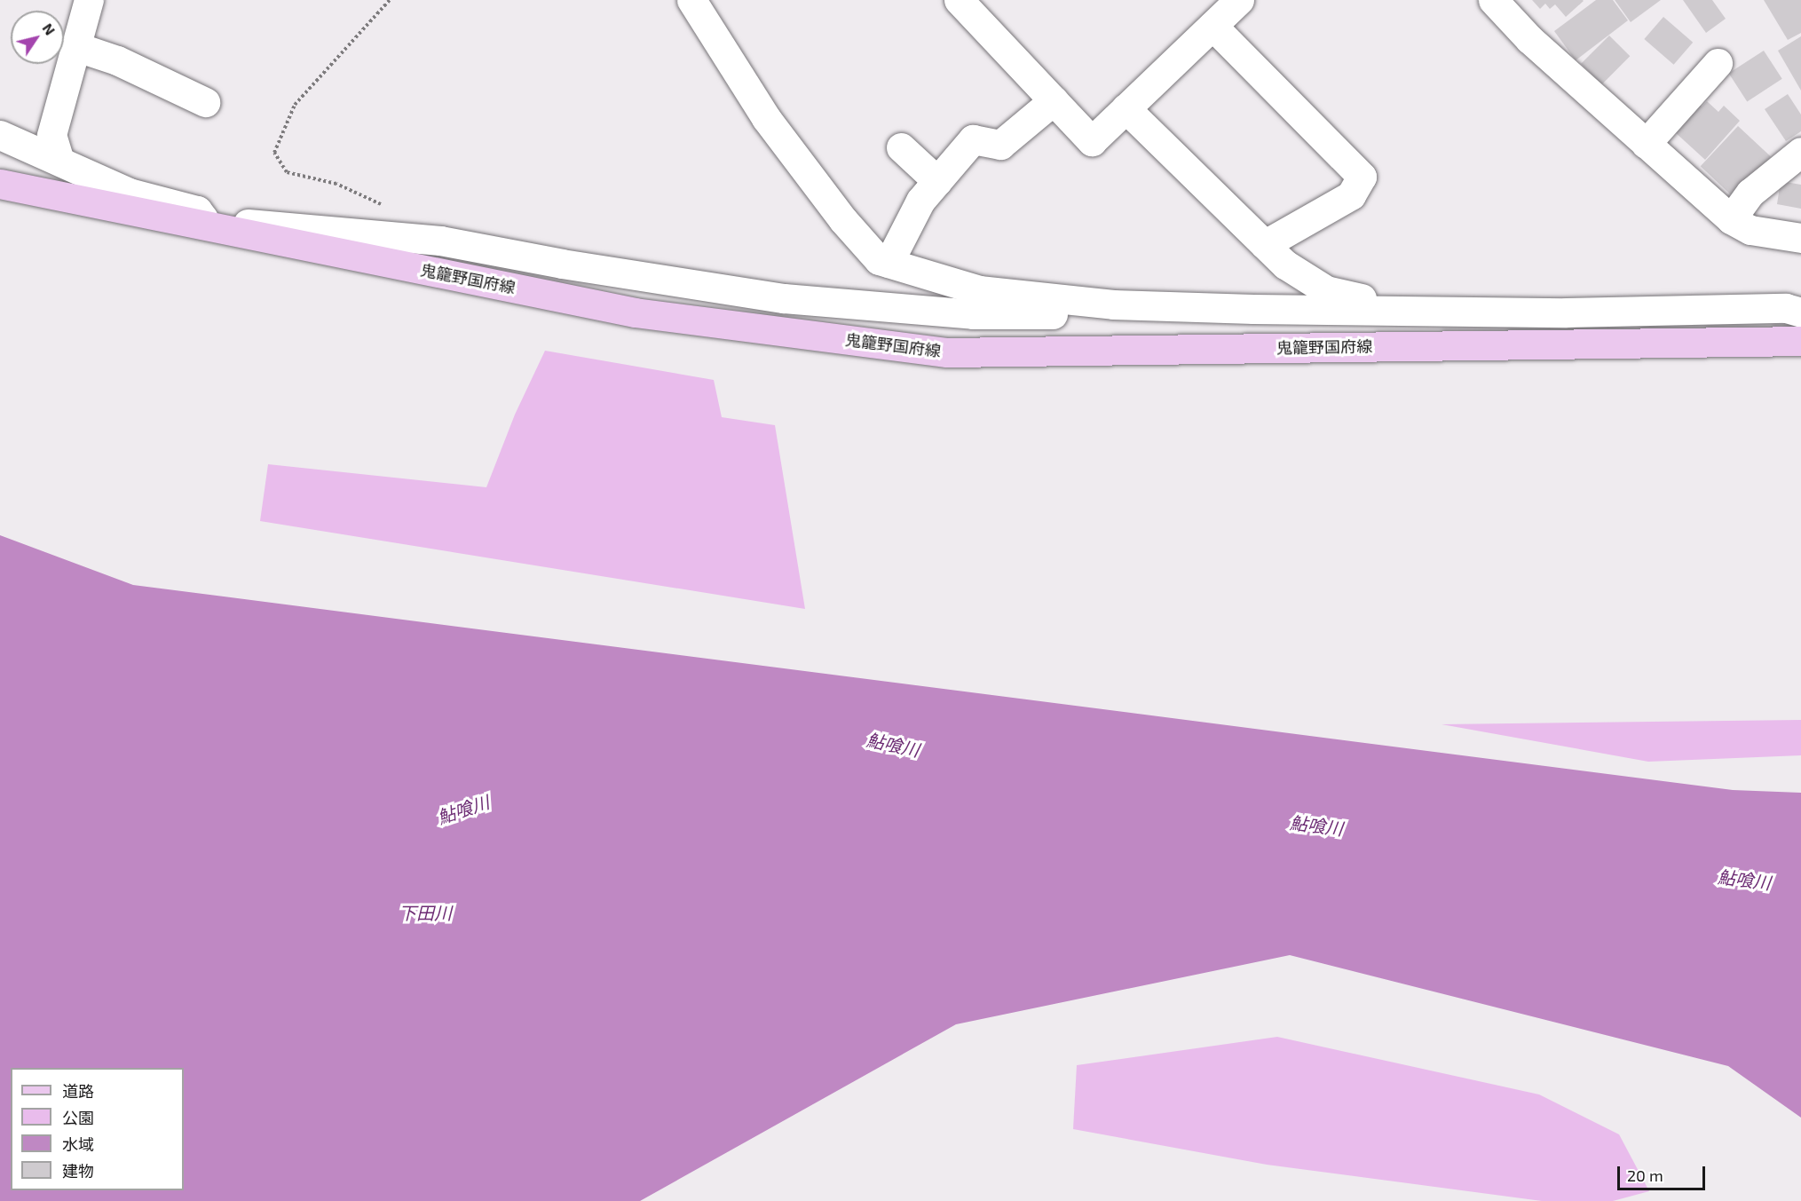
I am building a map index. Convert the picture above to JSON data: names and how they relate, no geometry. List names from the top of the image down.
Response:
{
  "streets": {
    "main road": ["鬼籠野国府線"]
  },
  "water": ["鮎喰川", "下田川"],
  "legend": [
    "道路",
    "公園",
    "水域",
    "建物"
  ],
  "scale_bar": "20 m",
  "north": "top right"
}
